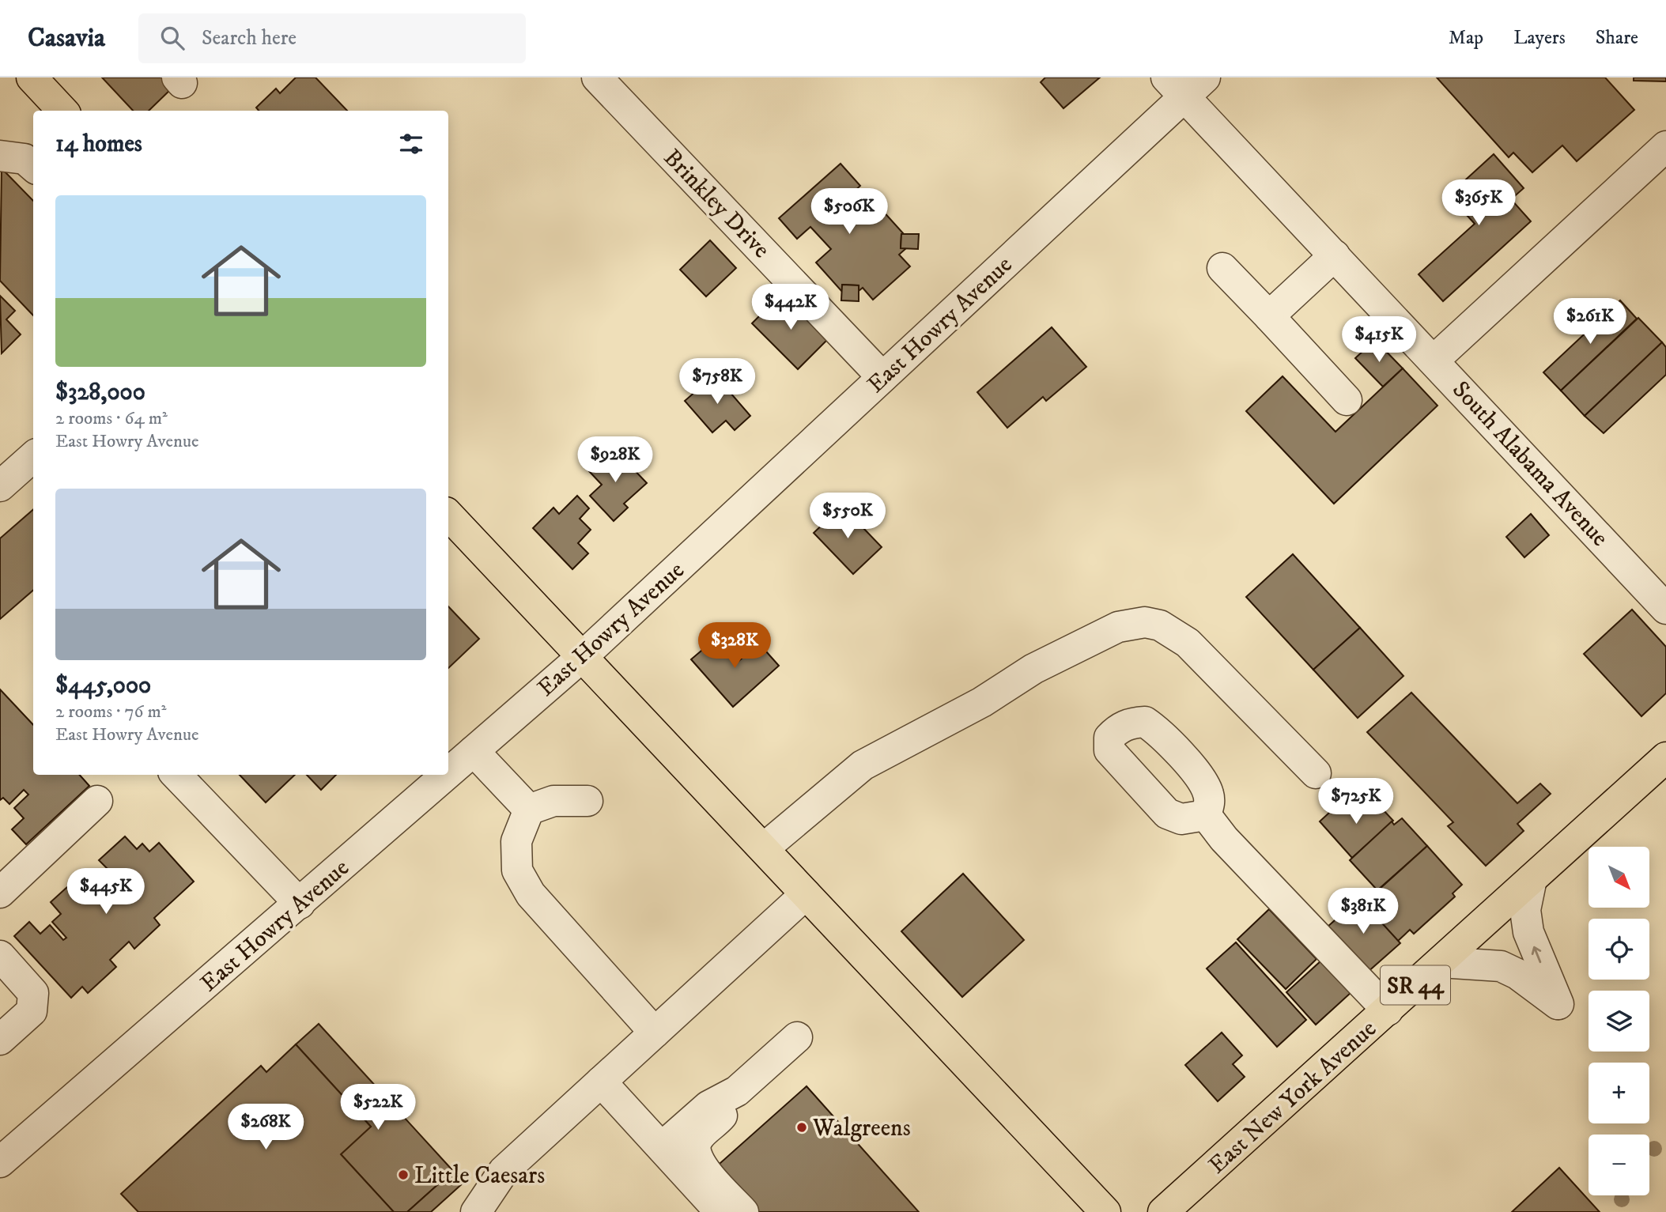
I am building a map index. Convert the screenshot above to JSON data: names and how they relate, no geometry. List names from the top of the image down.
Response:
{
  "streets": {
    "main road": ["SR 44", "East New York Avenue"],
    "street": ["Brinkley Drive", "East Howry Avenue", "South Alabama Avenue"]
  },
  "crossings": [
    ["Brinkley Drive", "East Howry Avenue"],
    ["East Howry Avenue", "South Alabama Avenue"]
  ],
  "places": ["Walgreens", "Little Caesars"],
  "north": "bottom right",
  "page": {
    "header": "Casavia",
    "search": "Search here",
    "nav": ["Map", "Layers", "Share"],
    "heading": "14 homes",
    "list": [
      {
        "name": "$328,000",
        "note": "2 rooms · 64 m² · East Howry Avenue"
      },
      {
        "name": "$445,000",
        "note": "2 rooms · 76 m² · East Howry Avenue"
      }
    ],
    "price": [
      "$365K",
      "$506K",
      "$442K",
      "$261K",
      "$415K",
      "$758K",
      "$928K",
      "$550K",
      "$328K",
      "$725K",
      "$445K",
      "$381K",
      "$522K",
      "$268K"
    ],
    "map_buttons": ["+", "−"]
  }
}
